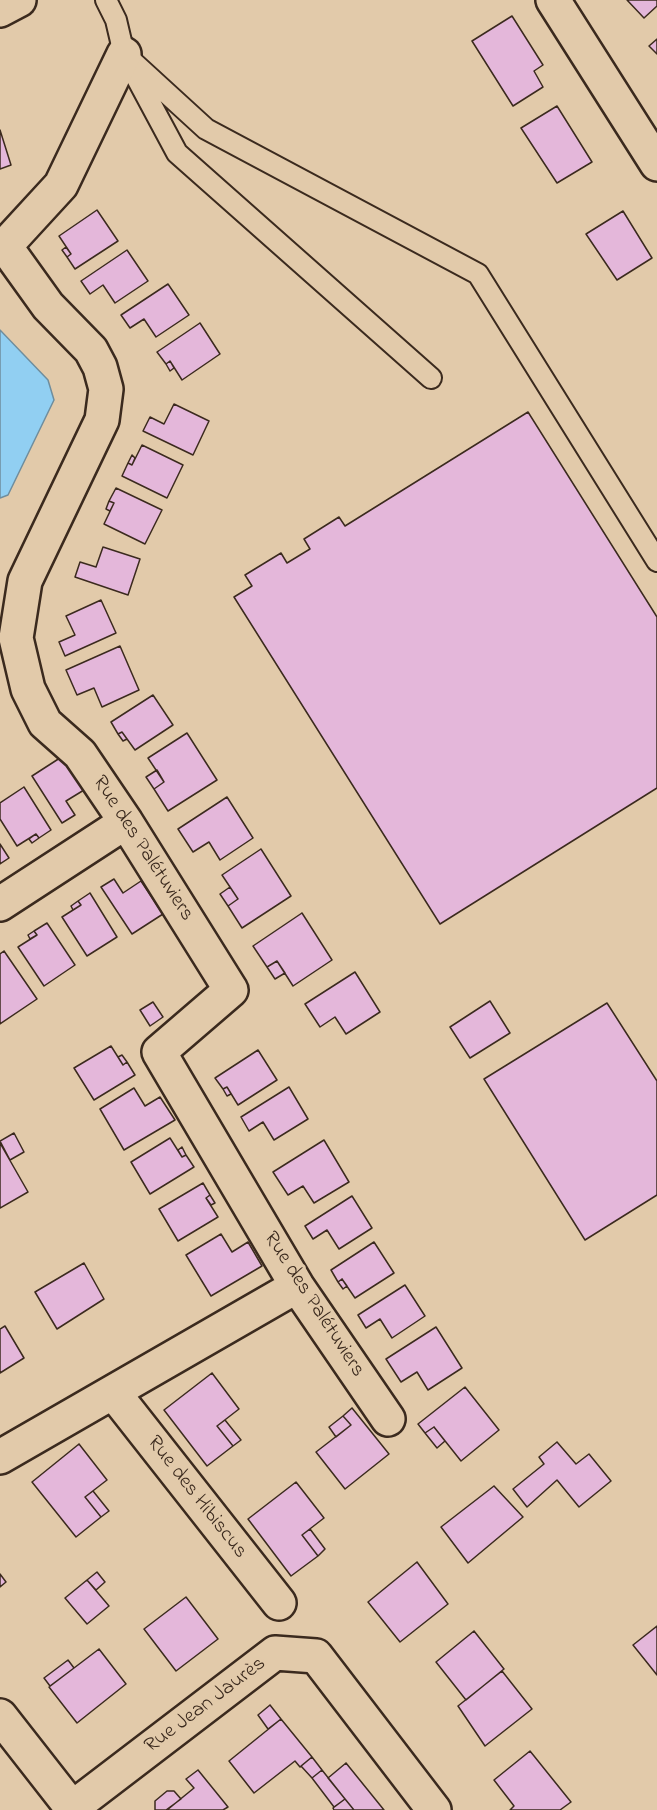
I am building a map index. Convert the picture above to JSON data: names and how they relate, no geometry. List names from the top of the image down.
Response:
{
  "streets": {
    "street": ["Rue des Palétuviers", "Rue des Hibiscus", "Rue Jean Jaurès"]
  }
}
